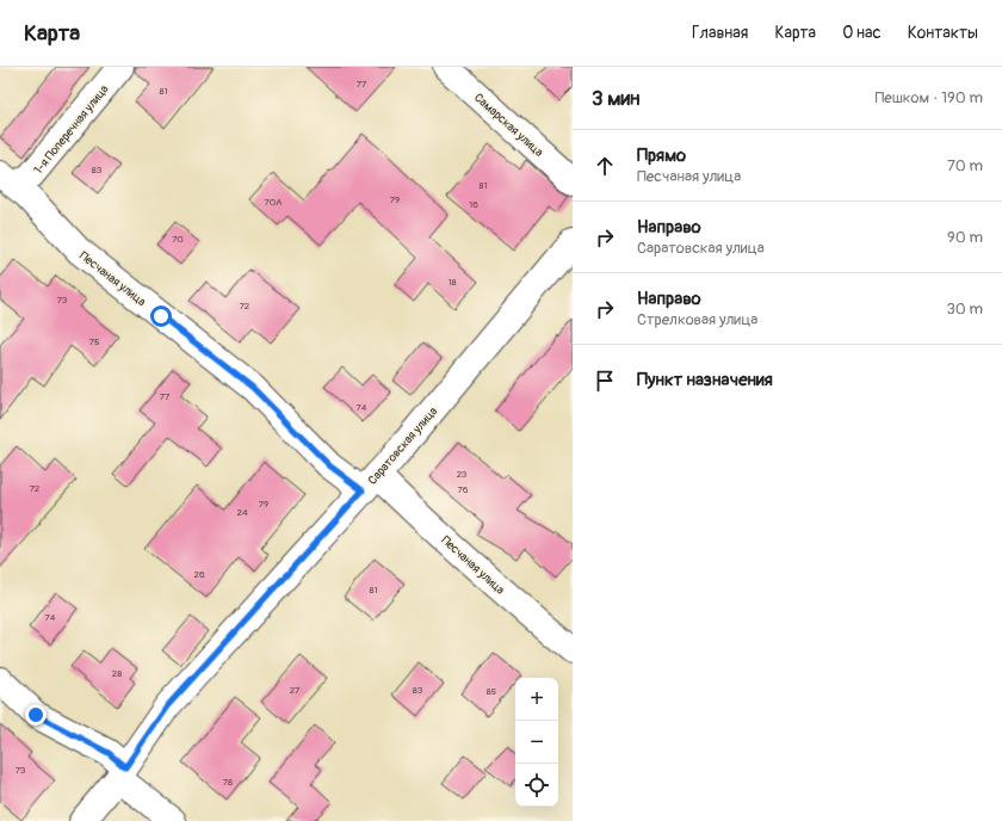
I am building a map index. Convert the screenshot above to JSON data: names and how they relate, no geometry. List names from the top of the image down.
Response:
{
  "streets": {
    "street": [
      "Самарская улица",
      "1-я Поперечная улица",
      "Песчаная улица",
      "Саратовская улица"
    ]
  },
  "crossings": [
    ["1-я Поперечная улица", "Песчаная улица"],
    ["Песчаная улица", "Саратовская улица"]
  ],
  "house_numbers": [
    "77",
    "81",
    "83",
    "81",
    "79",
    "70А",
    "16",
    "70",
    "18",
    "73",
    "72",
    "75",
    "77",
    "74",
    "23",
    "72",
    "76",
    "79",
    "24",
    "26",
    "81",
    "74",
    "28",
    "27",
    "83",
    "85",
    "73",
    "78"
  ],
  "page": {
    "header": "Карта",
    "nav": [
      "Главная",
      "Карта",
      "О нас",
      "Контакты"
    ],
    "heading": ["3 мин", "Пешком · 190 m"],
    "list": [
      ["Прямо", "Песчаная улица", "70 m"],
      ["Направо", "Саратовская улица", "90 m"],
      ["Направо", "Стрелковая улица", "30 m"],
      "Пункт назначения"
    ],
    "map_buttons": ["+", "−"]
  }
}
